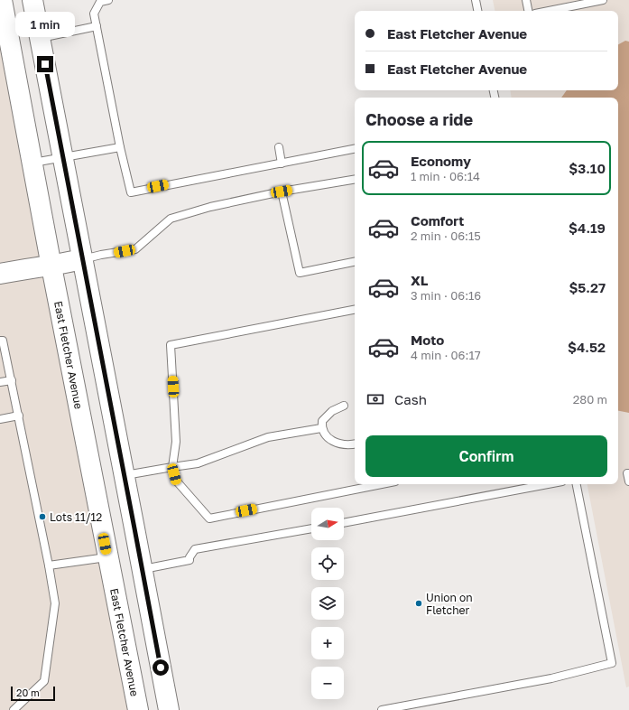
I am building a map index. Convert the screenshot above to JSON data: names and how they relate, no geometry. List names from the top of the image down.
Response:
{
  "streets": {
    "main road": ["East Fletcher Avenue"]
  },
  "places": ["Lots 11/12", "Union on Fletcher"],
  "scale_bar": "20 m",
  "north": "right",
  "page": {
    "banner": ["East Fletcher Avenue", "East Fletcher Avenue"],
    "bubble": "1 min",
    "heading": "Choose a ride",
    "list": [
      {
        "name": "Economy",
        "note": "1 min · 06:14",
        "value": "$3.10"
      },
      {
        "name": "Comfort",
        "note": "2 min · 06:15",
        "value": "$4.19"
      },
      {
        "name": "XL",
        "note": "3 min · 06:16",
        "value": "$5.27"
      },
      {
        "name": "Moto",
        "note": "4 min · 06:17",
        "value": "$4.52"
      }
    ],
    "pay": ["Cash", "280 m"],
    "buttons": "Confirm",
    "map_buttons": ["+", "−"],
    "scale": "20 m"
  }
}
